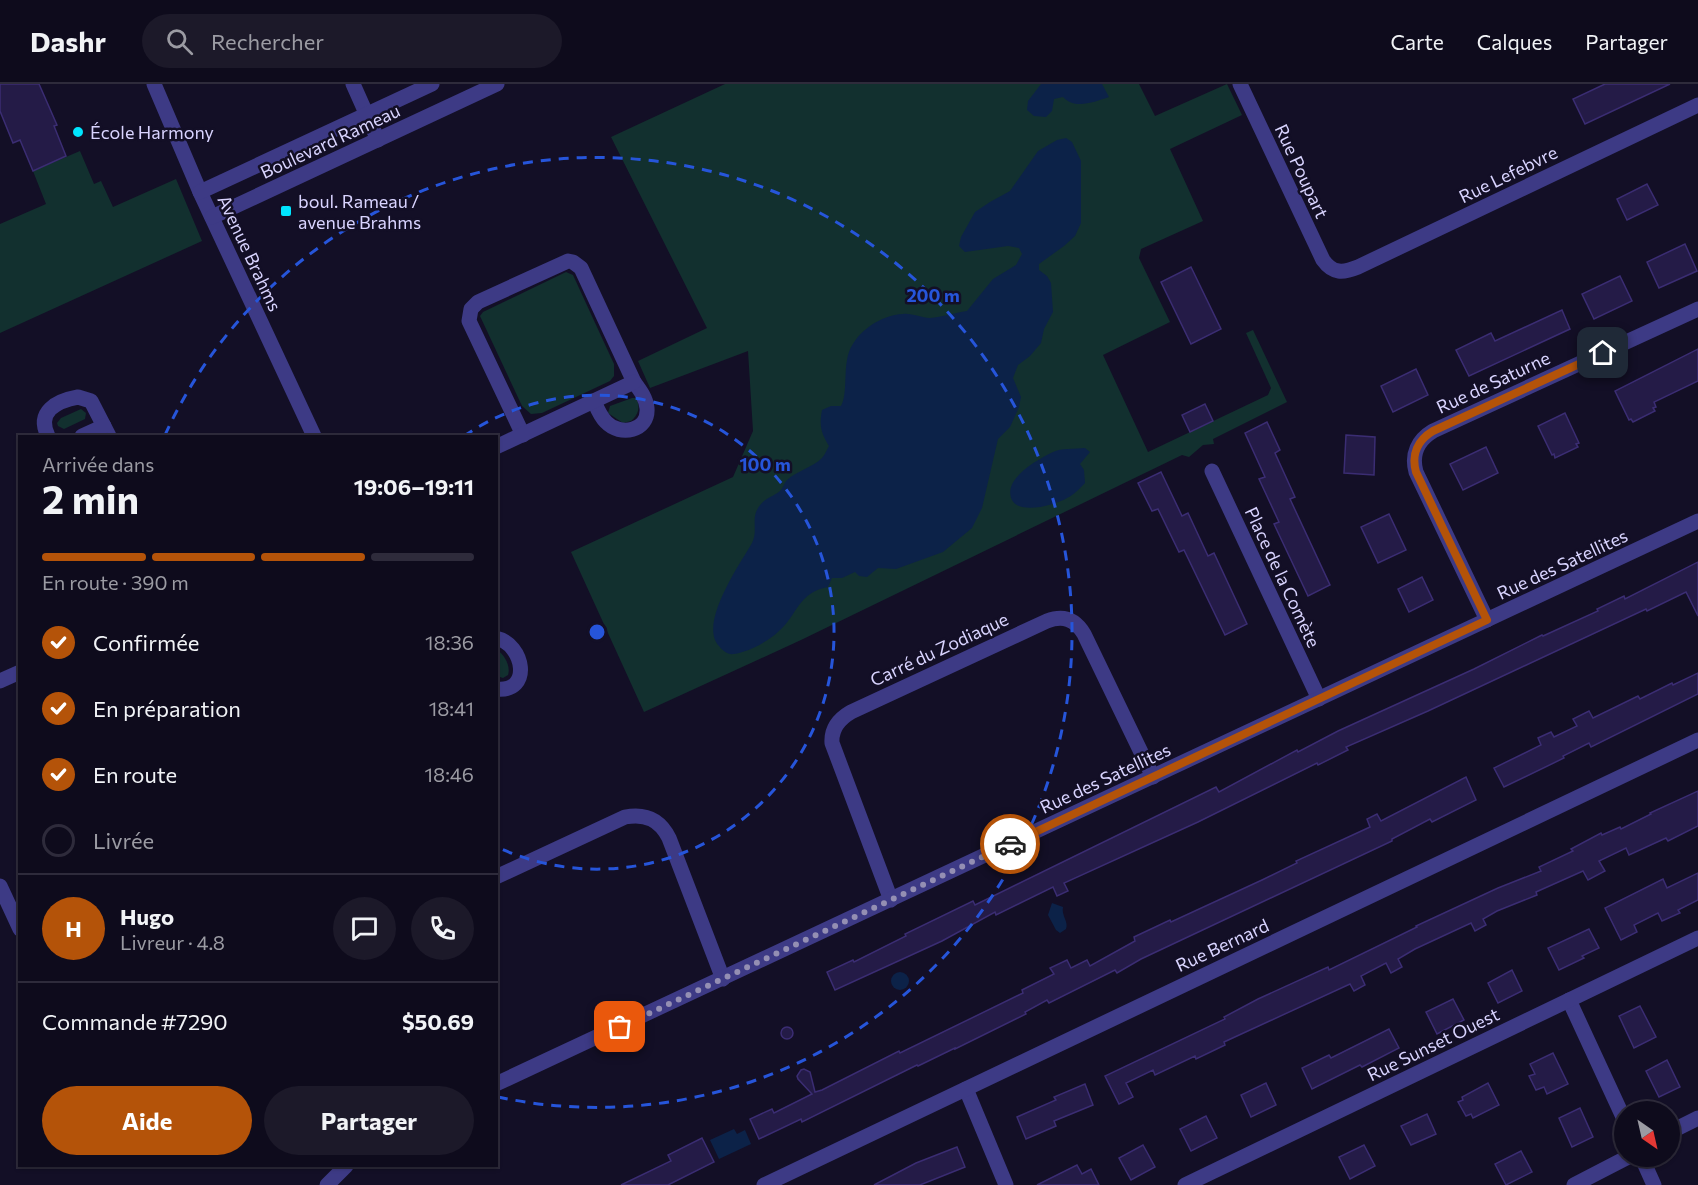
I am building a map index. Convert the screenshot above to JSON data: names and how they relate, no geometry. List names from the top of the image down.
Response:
{
  "streets": {
    "street": [
      "Boulevard Rameau",
      "Rue Poupart",
      "Rue Lefebvre",
      "Avenue Brahms",
      "Rue de Saturne",
      "Rue des Satellites",
      "Place de la Comète",
      "Carré du Zodiaque",
      "Rue Bernard",
      "Rue Sunset Ouest"
    ]
  },
  "crossings": [
    ["Boulevard Rameau", "Avenue Brahms"],
    ["Rue Poupart", "Rue Lefebvre"],
    ["Rue de Saturne", "Rue des Satellites"],
    ["Rue des Satellites", "Place de la Comète"],
    ["Rue des Satellites", "Carré du Zodiaque"]
  ],
  "places": {
    "other": ["École Harmony"],
    "transit": ["boul. Rameau / avenue Brahms"]
  },
  "north": "bottom right",
  "page": {
    "header": "Dashr",
    "search": "Rechercher",
    "nav": ["Carte", "Calques", "Partager"],
    "heading": ["2 min", "Arrivée dans", "19:06–19:11"],
    "panel": [
      "Hugo",
      "Livreur · 4.8",
      "Commande #7290",
      "$50.69"
    ],
    "bar": "En route · 390 m",
    "list": [
      ["Confirmée", "18:36"],
      ["En préparation", "18:41"],
      ["En route", "18:46"],
      "Livrée"
    ],
    "round": "H",
    "buttons": ["Aide", "Partager"]
  },
  "rings": ["200 m", "100 m"]
}
